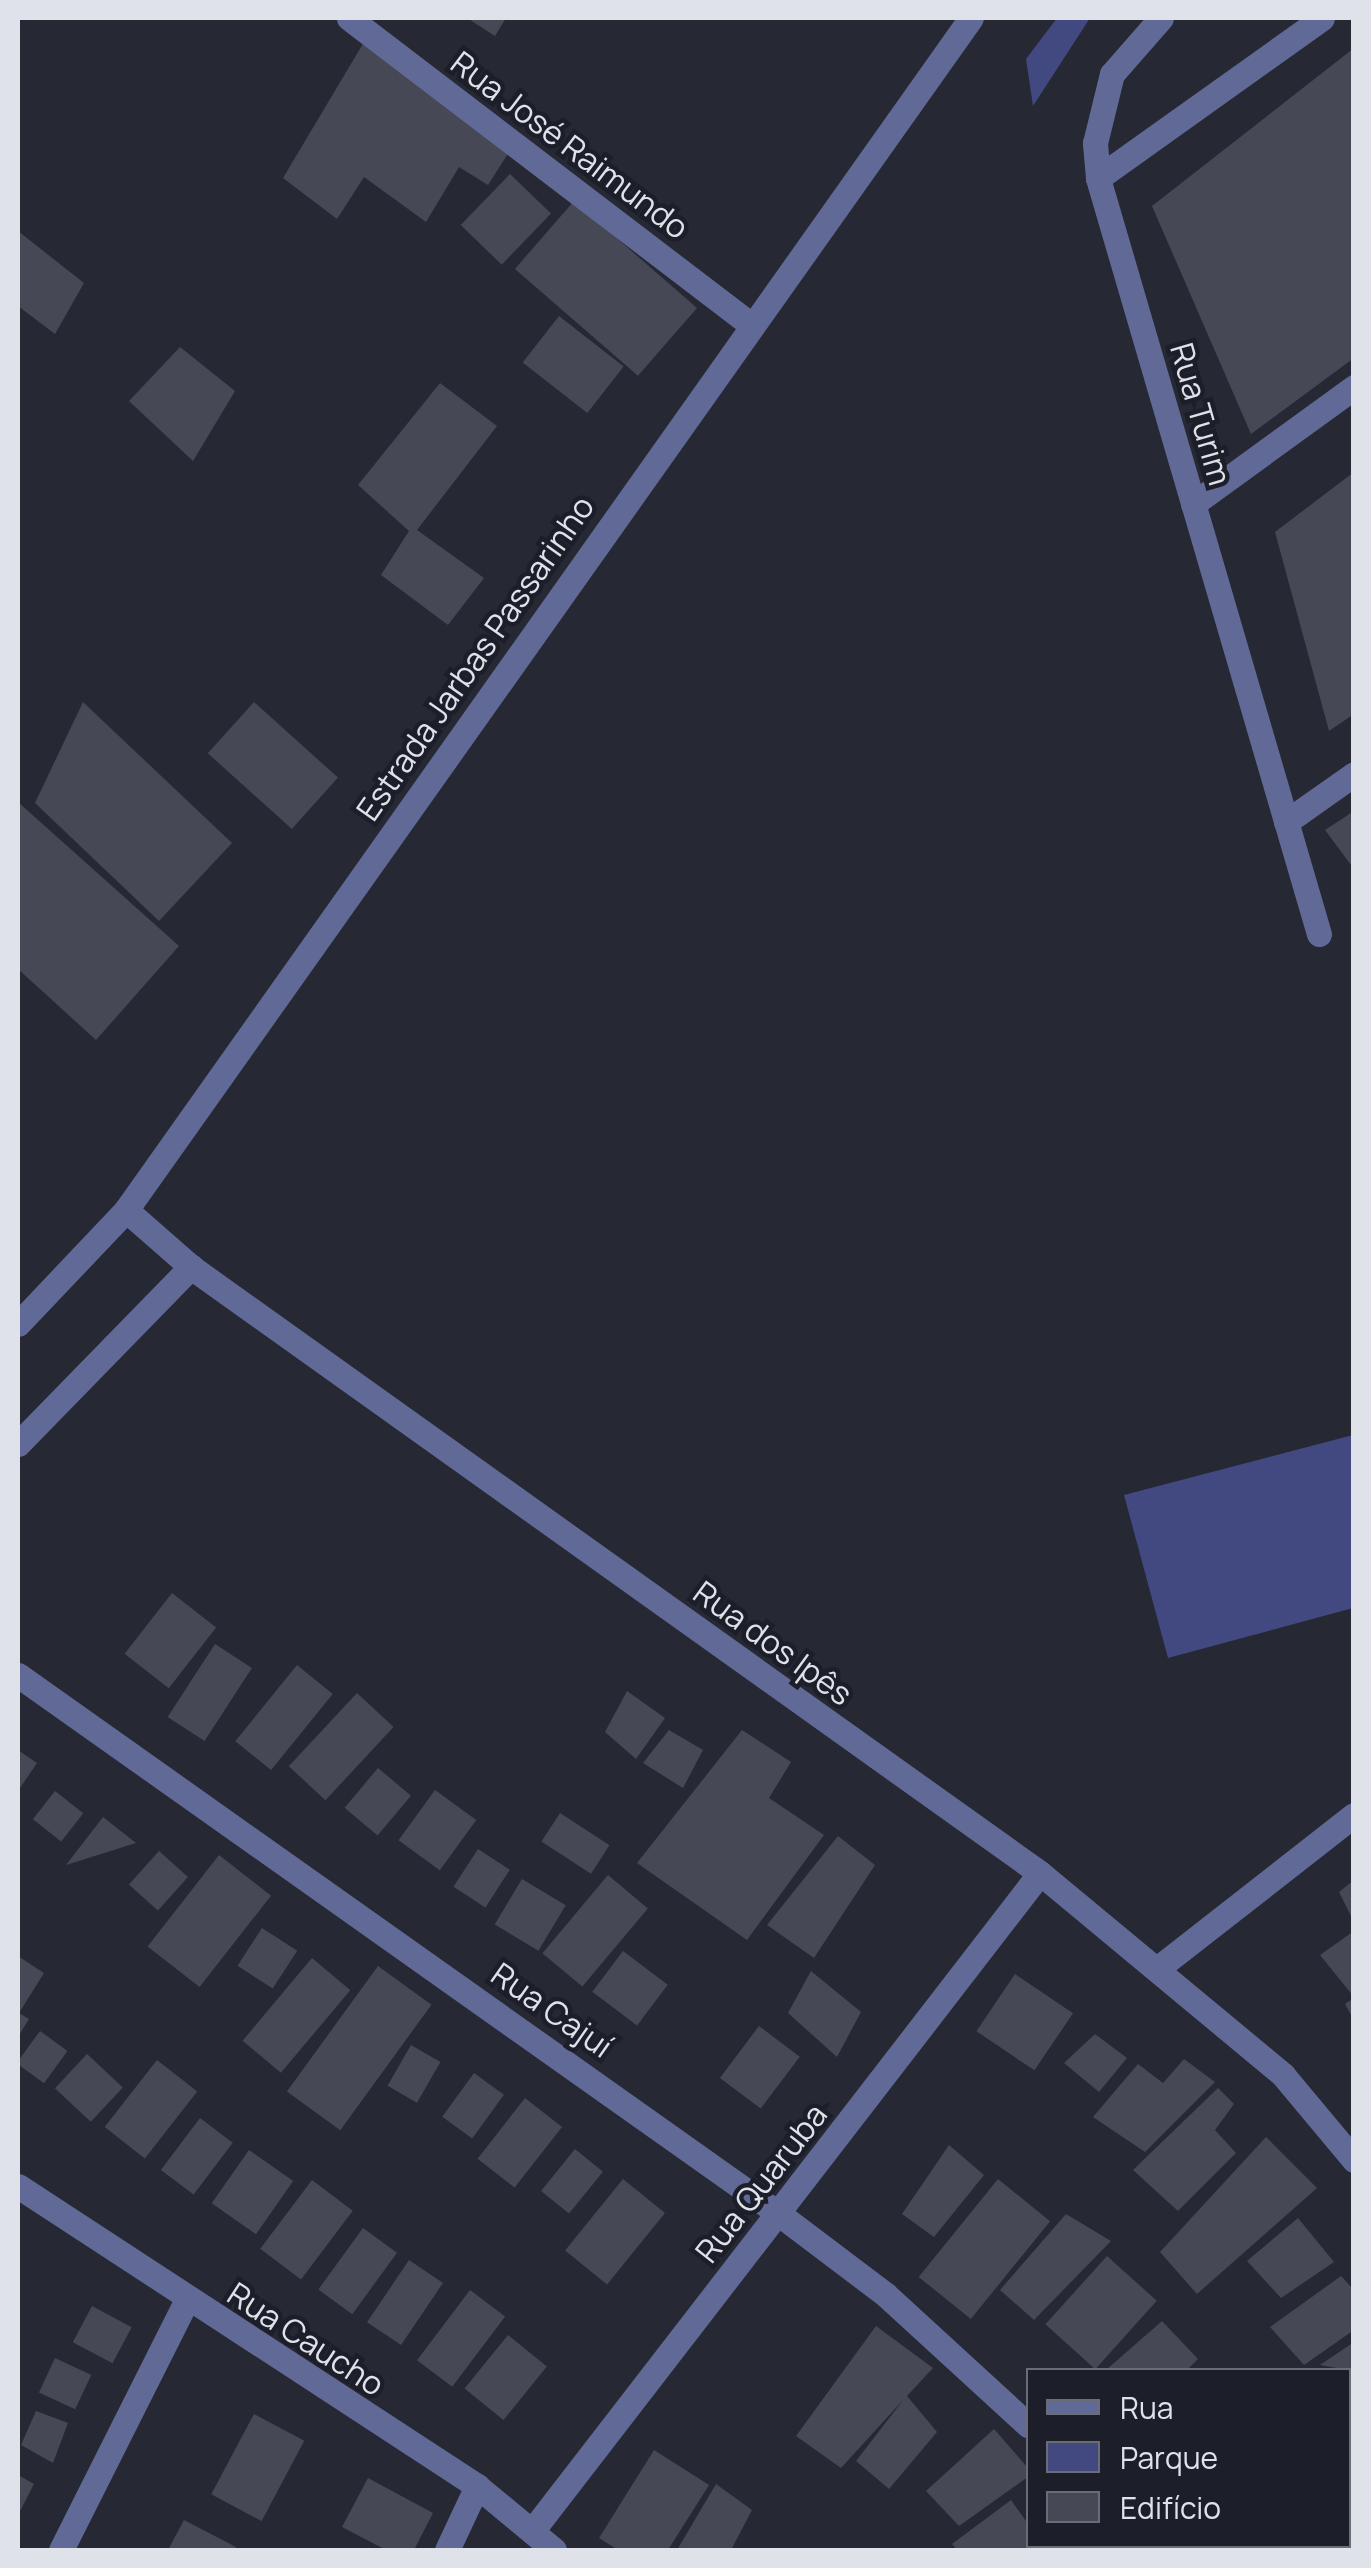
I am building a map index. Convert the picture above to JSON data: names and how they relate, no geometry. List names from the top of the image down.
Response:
{
  "streets": {
    "street": [
      "Rua José Raimundo",
      "Rua Turim",
      "Estrada Jarbas Passarinho",
      "Rua dos Ipês",
      "Rua Cajuí",
      "Rua Quaruba",
      "Rua Caucho"
    ]
  },
  "crossings": [
    ["Rua José Raimundo", "Estrada Jarbas Passarinho"],
    ["Estrada Jarbas Passarinho", "Rua dos Ipês"],
    ["Rua dos Ipês", "Rua Quaruba"],
    ["Rua Cajuí", "Rua Quaruba"],
    ["Rua Quaruba", "Rua Caucho"]
  ],
  "legend": ["Rua", "Parque", "Edifício"]
}
